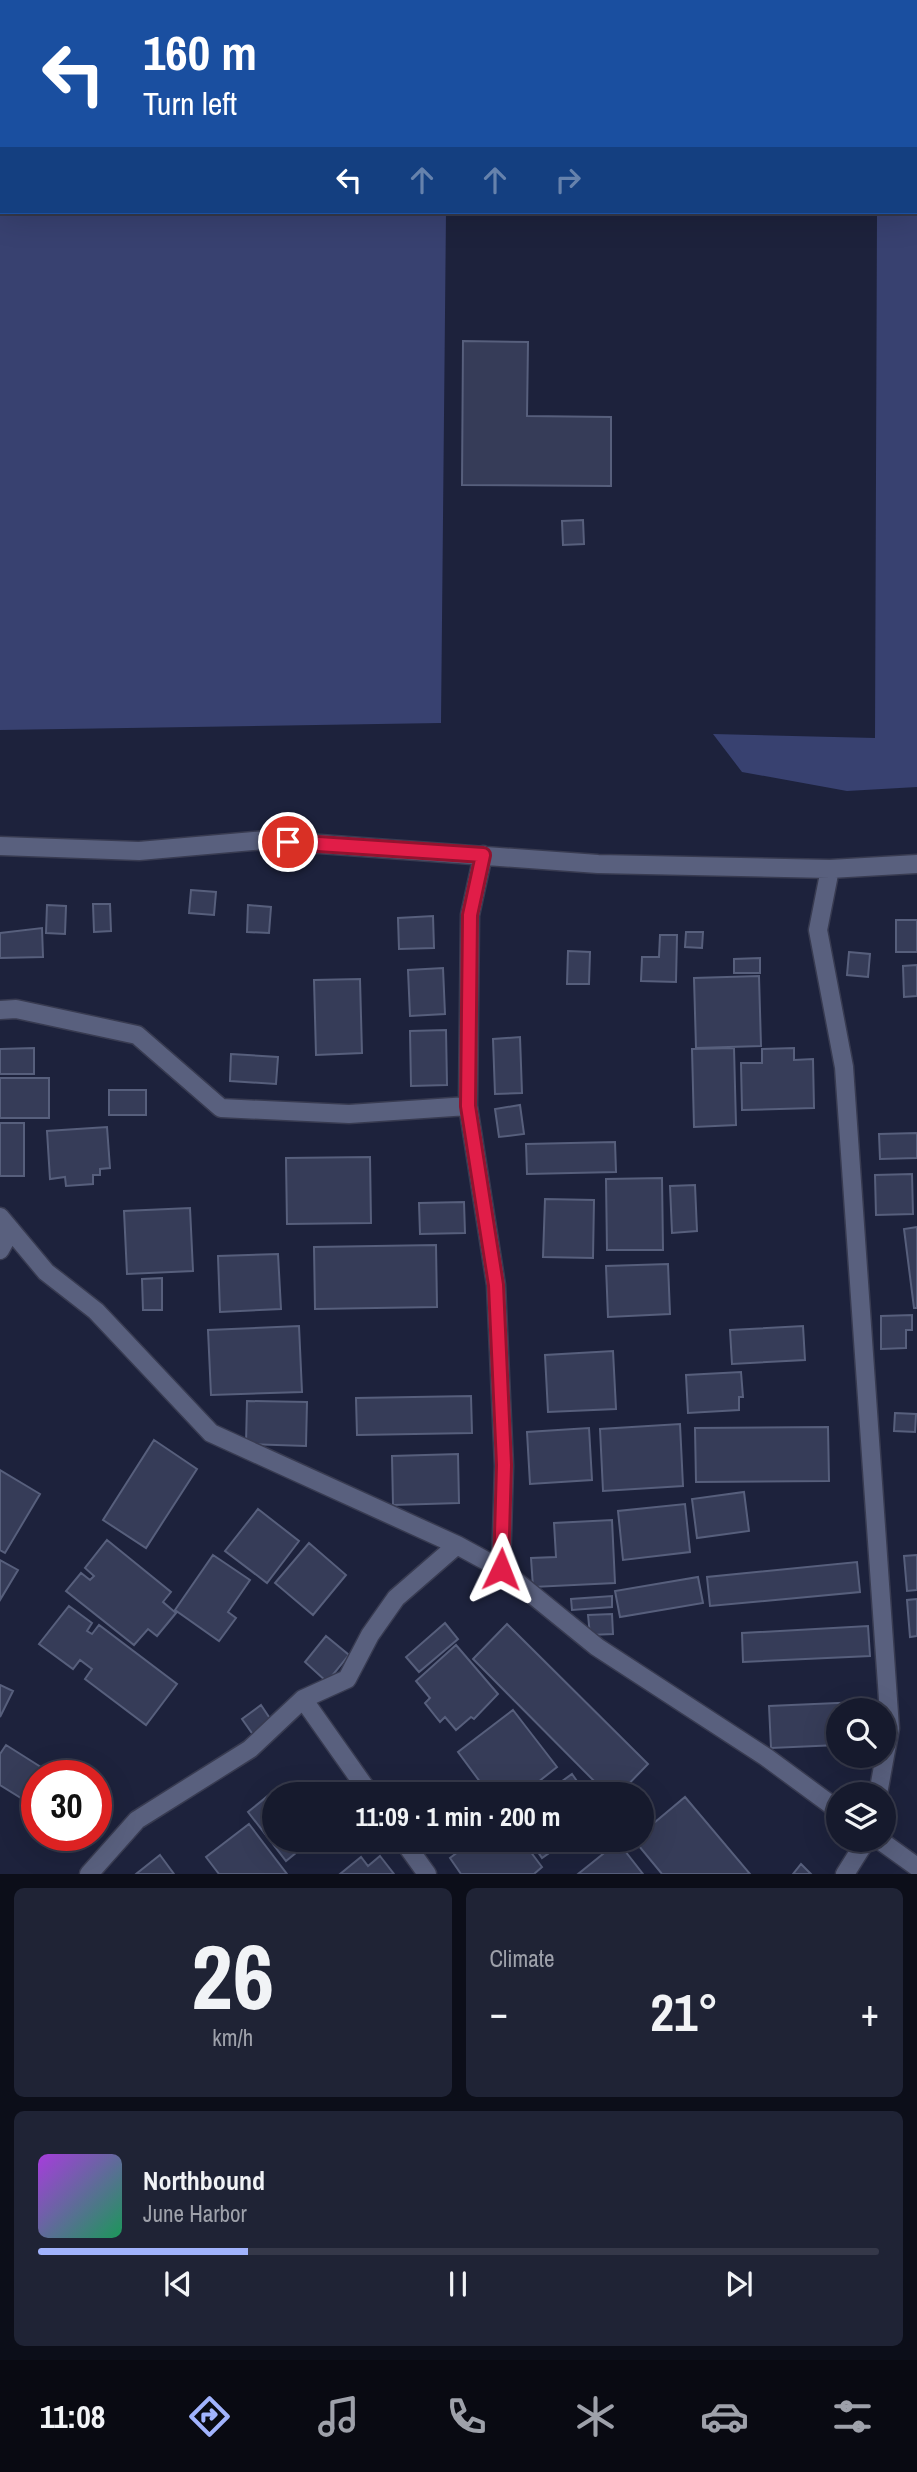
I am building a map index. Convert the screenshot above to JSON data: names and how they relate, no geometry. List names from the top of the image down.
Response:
{
  "page": {
    "turn": ["160 m", "Turn left"],
    "limit": "30",
    "trip": "11:09 · 1 min · 200 m",
    "tile": [
      ["26", "km/h"],
      "Climate"
    ],
    "heat": ["−", "21°", "+"],
    "song": ["Northbound", "June Harbor"],
    "tabs": "11:08"
  }
}
